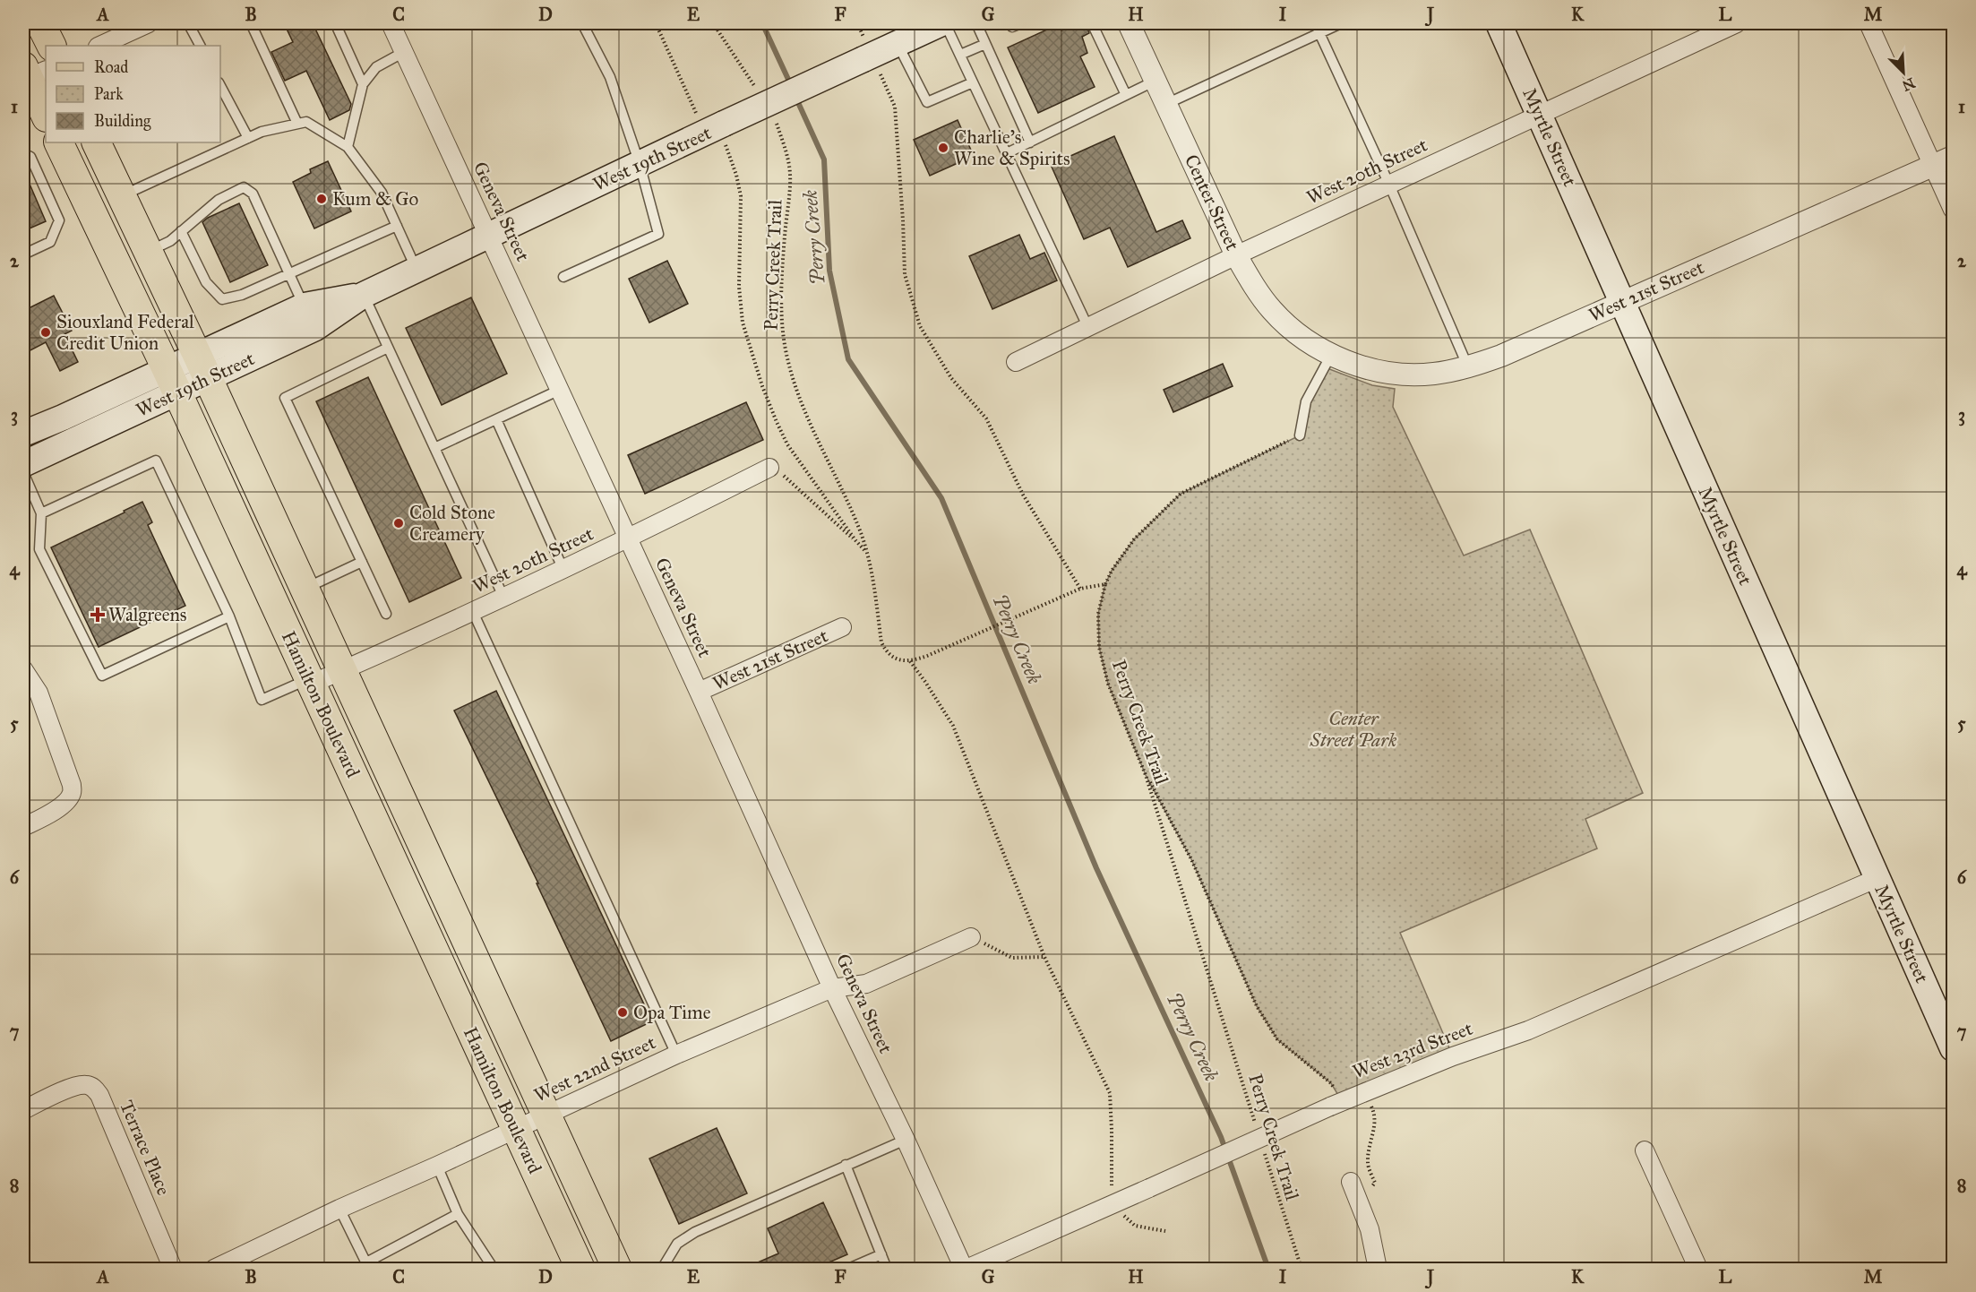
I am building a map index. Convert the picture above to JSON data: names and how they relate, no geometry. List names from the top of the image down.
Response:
{
  "streets": {
    "main road": ["Myrtle Street", "West 19th Street", "Hamilton Boulevard"],
    "street": [
      "West 20th Street",
      "Center Street",
      "Geneva Street",
      "West 21st Street",
      "West 23rd Street",
      "West 22nd Street",
      "Terrace Place"
    ],
    "path": ["Perry Creek Trail"]
  },
  "crossings": [
    ["Myrtle Street", "West 20th Street"],
    ["Myrtle Street", "West 21st Street"],
    ["Myrtle Street", "West 23rd Street"],
    ["West 19th Street", "Geneva Street"],
    ["West 19th Street", "Hamilton Boulevard"],
    ["West 20th Street", "Center Street"],
    ["West 20th Street", "Geneva Street"],
    ["West 20th Street", "Hamilton Boulevard"],
    ["Center Street", "West 21st Street"],
    ["Geneva Street", "West 21st Street"],
    ["Geneva Street", "West 23rd Street"],
    ["Geneva Street", "West 22nd Street"],
    ["Hamilton Boulevard", "West 22nd Street"]
  ],
  "water": ["Perry Creek"],
  "parks": ["Center Street Park"],
  "places": {
    "other": [
      "Charlie's Wine & Spirits",
      "Kum & Go",
      "Siouxland Federal Credit Union",
      "Cold Stone Creamery",
      "Opa Time"
    ],
    "health": ["Walgreens"]
  },
  "legend": ["Road", "Park", "Building"],
  "north": "bottom right",
  "grid": {
    "columns": [
      "A",
      "B",
      "C",
      "D",
      "E",
      "F",
      "G",
      "H",
      "I",
      "J",
      "K",
      "L",
      "M"
    ],
    "rows": [
      "1",
      "2",
      "3",
      "4",
      "5",
      "6",
      "7",
      "8"
    ]
  }
}
